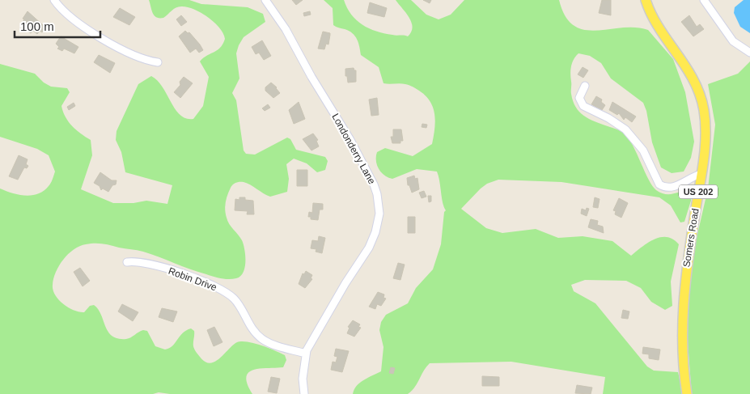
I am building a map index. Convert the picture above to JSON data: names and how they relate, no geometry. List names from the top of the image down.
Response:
{
  "streets": {
    "main road": ["US 202", "Somers Road"],
    "street": ["Londonderry Lane", "Robin Drive"]
  },
  "crossings": [
    ["Londonderry Lane", "Robin Drive"]
  ],
  "scale_bar": "100 m"
}
